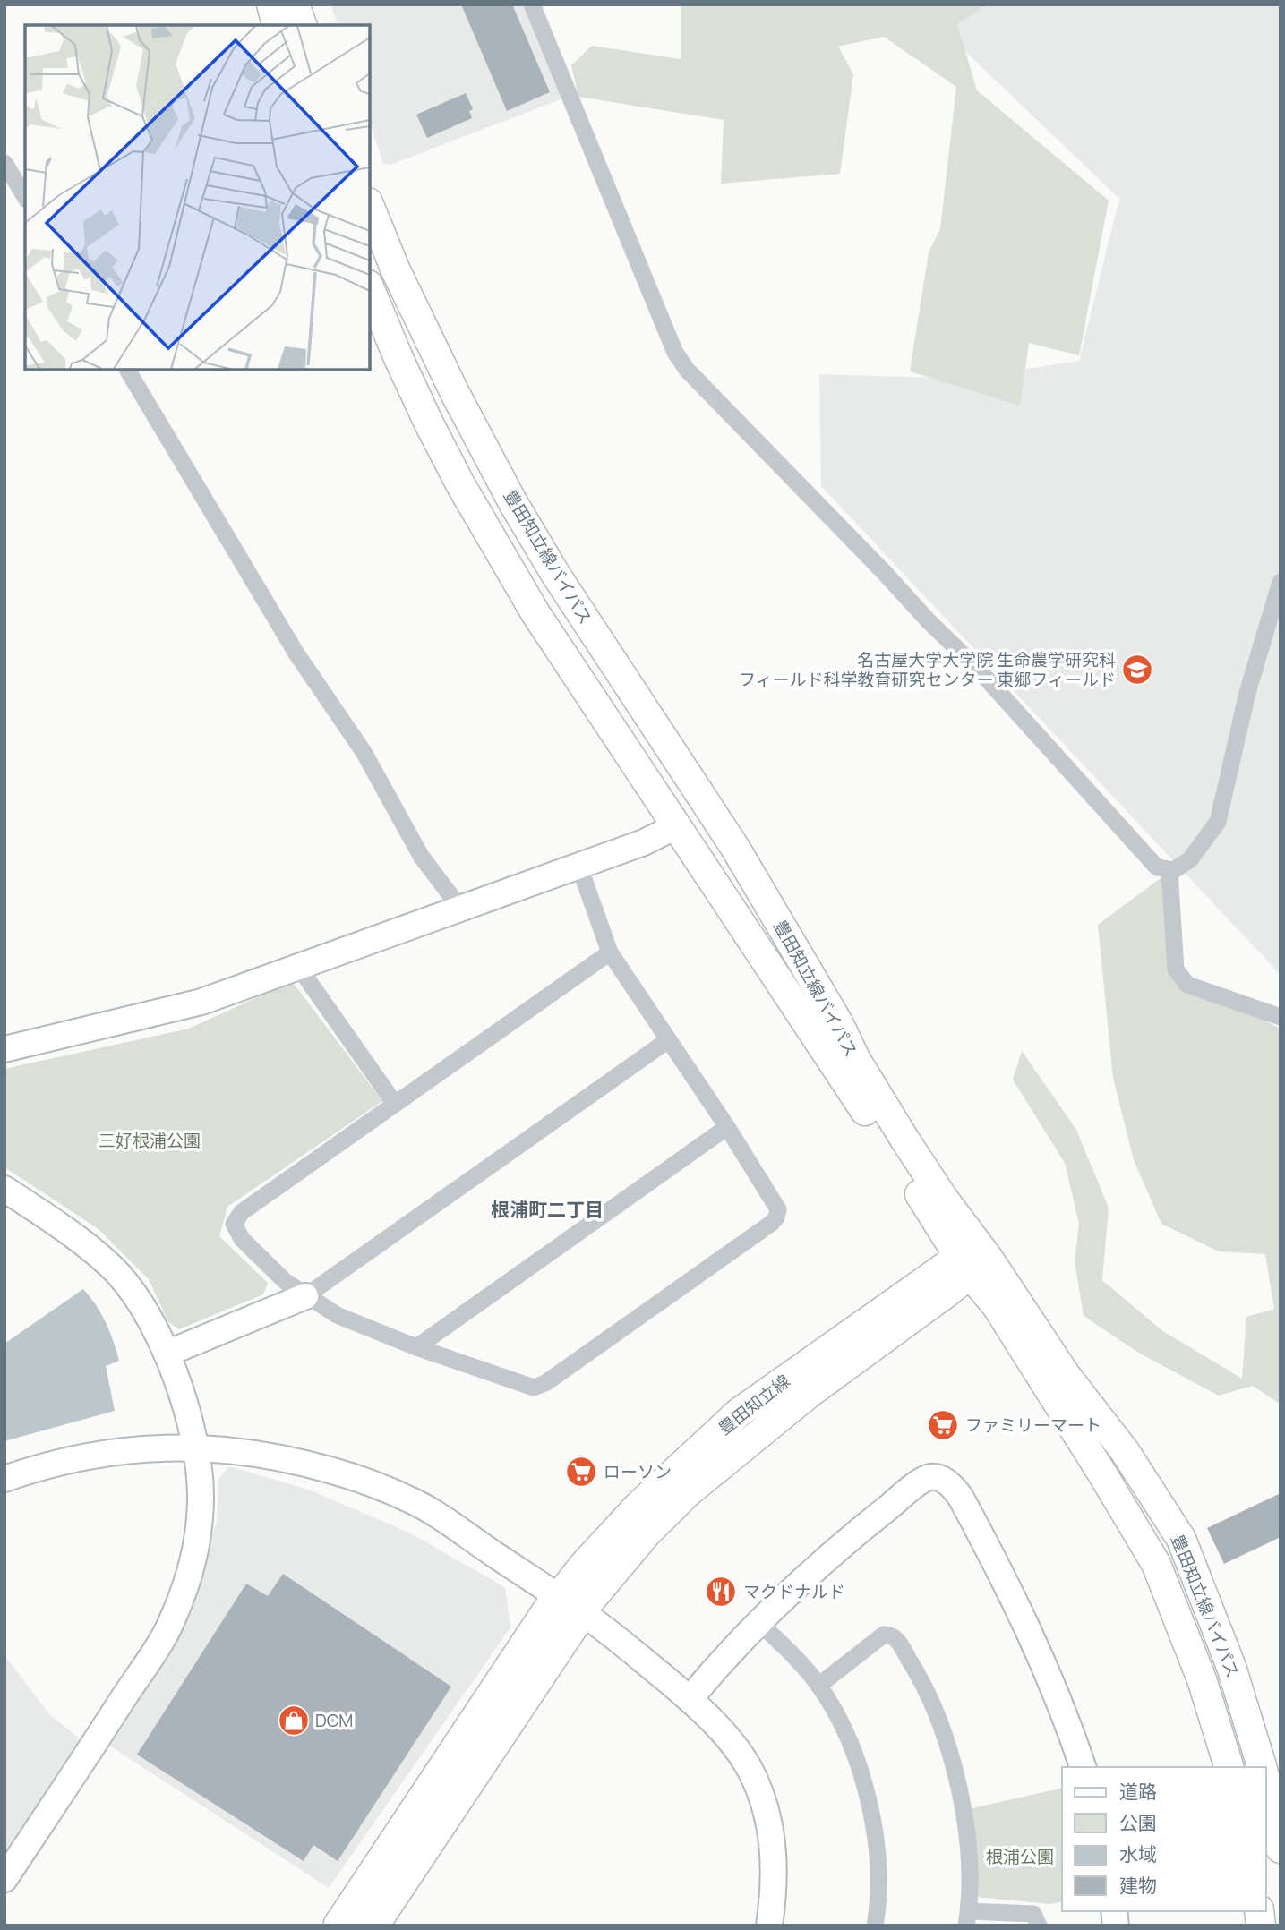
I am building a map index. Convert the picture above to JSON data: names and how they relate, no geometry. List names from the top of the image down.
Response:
{
  "streets": {
    "main road": ["豊田知立線バイパス", "豊田知立線"]
  },
  "crossings": [
    ["豊田知立線バイパス", "豊田知立線"]
  ],
  "districts": ["根浦町二丁目"],
  "parks": ["三好根浦公園", "根浦公園"],
  "places": {
    "school or university": ["名古屋大学大学院 生命農学研究科 フィールド科学教育研究センター 東郷フィールド"],
    "supermarket": ["ファミリーマート", "ローソン"],
    "restaurant": ["マクドナルド"],
    "shop": ["DCM"]
  },
  "legend": [
    "道路",
    "公園",
    "水域",
    "建物"
  ]
}
